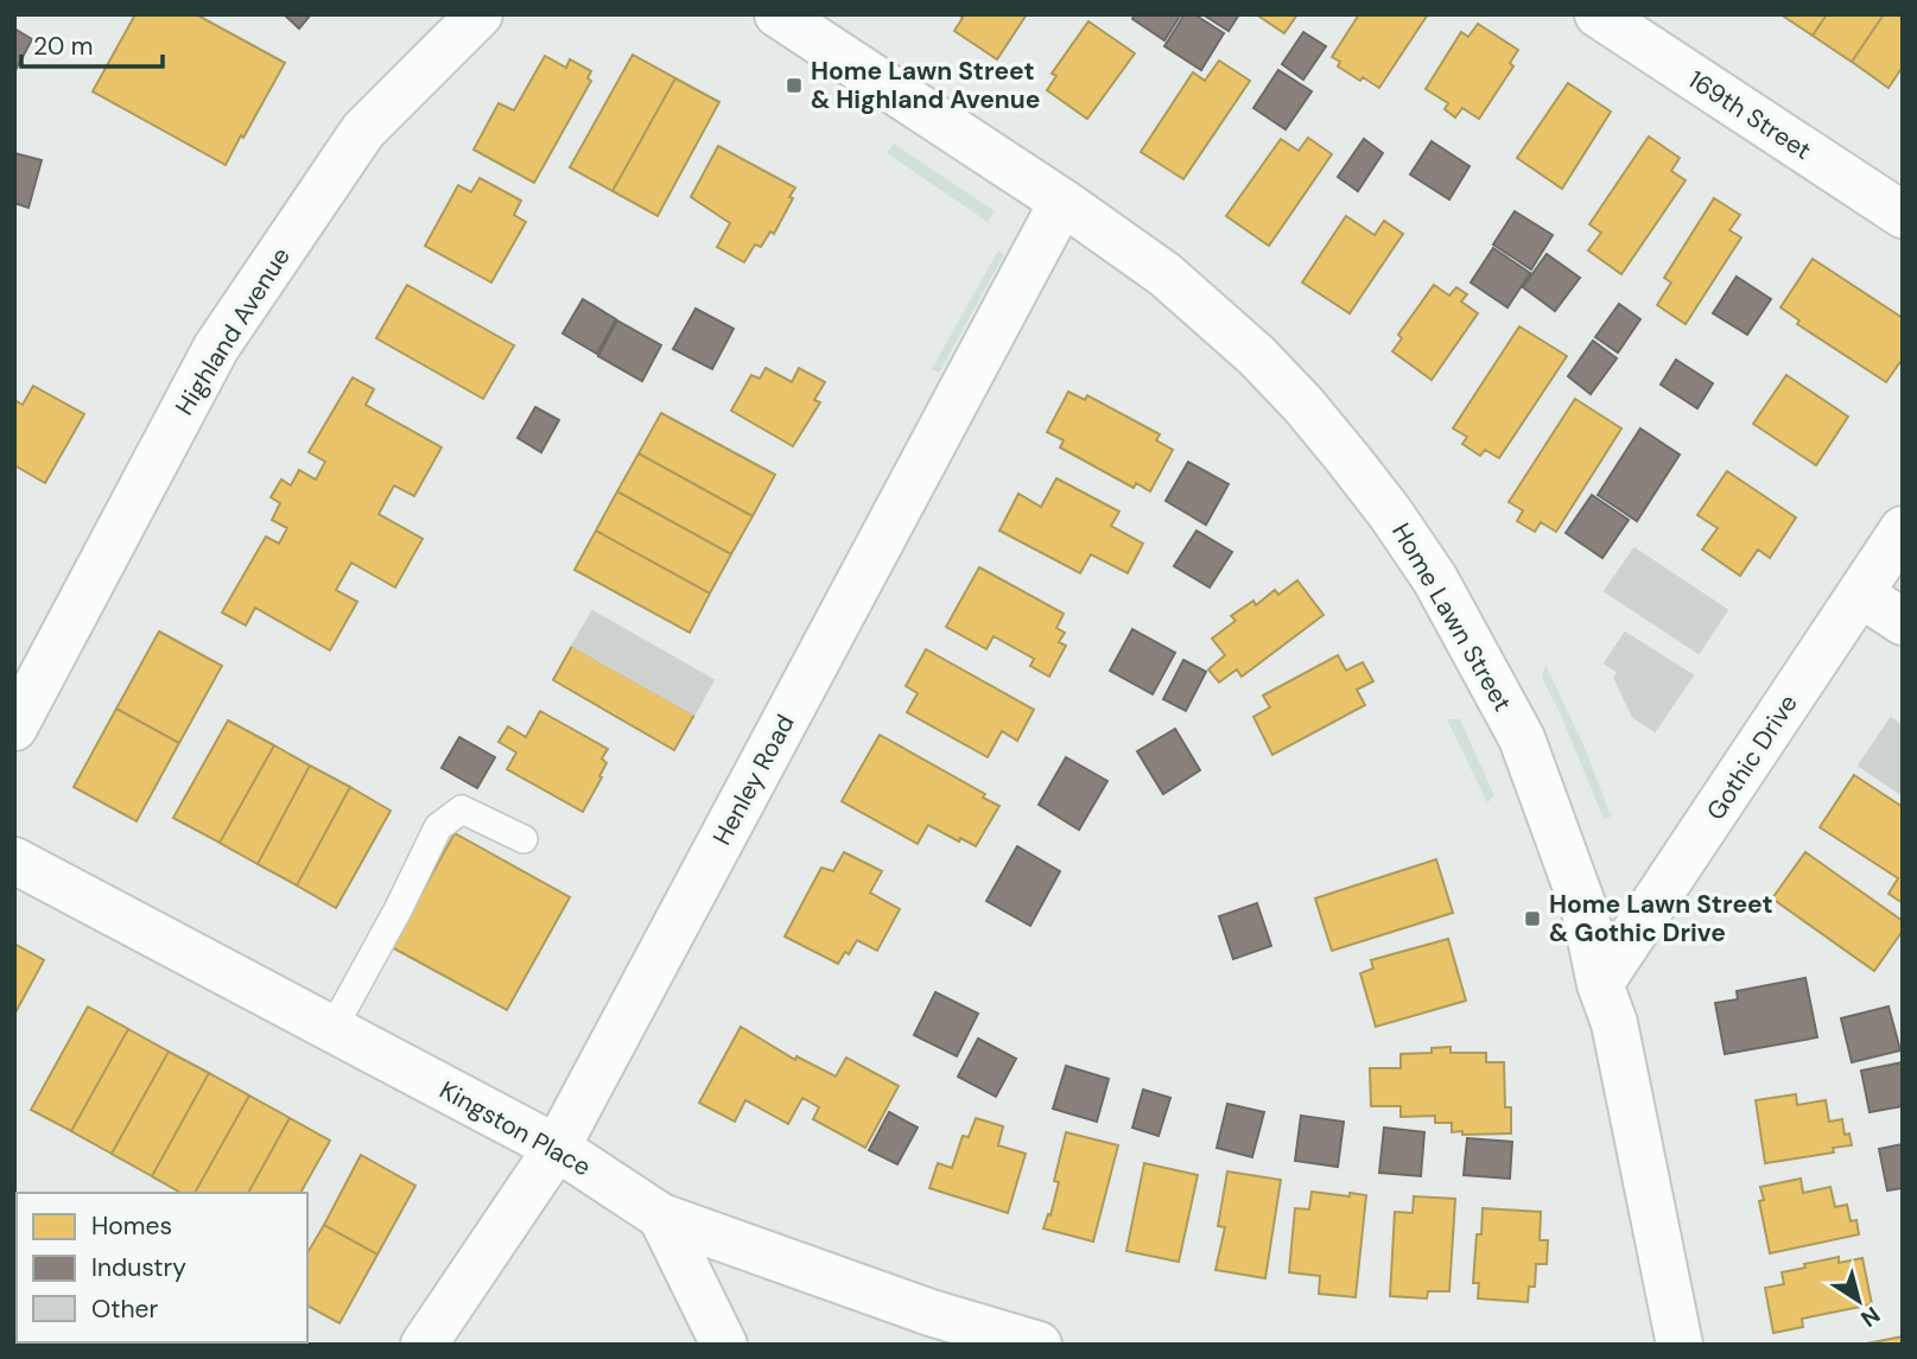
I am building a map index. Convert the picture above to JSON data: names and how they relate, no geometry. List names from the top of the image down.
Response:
{
  "streets": {
    "street": [
      "169th Street",
      "Highland Avenue",
      "Home Lawn Street",
      "Gothic Drive",
      "Henley Road",
      "Kingston Place"
    ]
  },
  "crossings": [
    ["Home Lawn Street", "Gothic Drive"],
    ["Home Lawn Street", "Henley Road"],
    ["Henley Road", "Kingston Place"]
  ],
  "places": {
    "transit": ["Home Lawn Street & Highland Avenue", "Home Lawn Street & Gothic Drive"]
  },
  "legend": ["Homes", "Industry", "Other"],
  "scale_bar": "20 m",
  "north": "bottom right"
}
